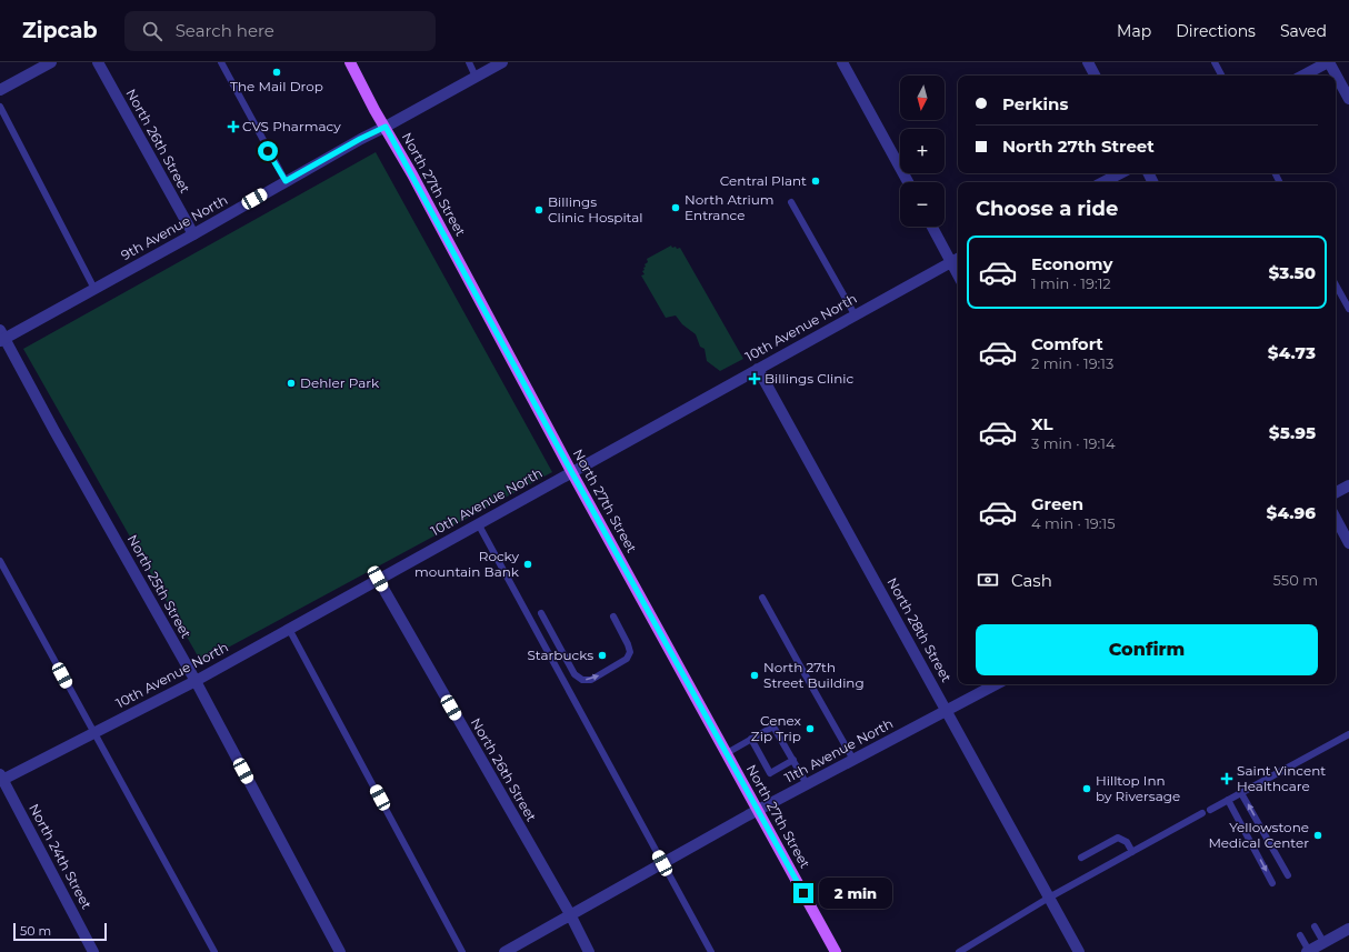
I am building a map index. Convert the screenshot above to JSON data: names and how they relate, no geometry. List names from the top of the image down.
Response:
{
  "streets": {
    "main road": ["North 27th Street"],
    "street": [
      "North 26th Street",
      "9th Avenue North",
      "10th Avenue North",
      "North 25th Street",
      "North 28th Street",
      "11th Avenue North",
      "North 24th Street"
    ]
  },
  "crossings": [
    ["North 26th Street", "9th Avenue North"],
    ["North 26th Street", "10th Avenue North"],
    ["North 26th Street", "11th Avenue North"],
    ["North 27th Street", "9th Avenue North"],
    ["North 27th Street", "10th Avenue North"],
    ["North 27th Street", "11th Avenue North"],
    ["9th Avenue North", "North 25th Street"],
    ["10th Avenue North", "North 25th Street"],
    ["10th Avenue North", "North 28th Street"],
    ["10th Avenue North", "North 24th Street"],
    ["North 28th Street", "11th Avenue North"]
  ],
  "places": {
    "other": [
      "The Mail Drop",
      "Central Plant",
      "North Atrium Entrance",
      "Billings Clinic Hospital",
      "Dehler Park",
      "Rocky mountain Bank",
      "Starbucks",
      "North 27th Street Building",
      "Cenex Zip Trip",
      "Hilltop Inn by Riversage",
      "Yellowstone Medical Center"
    ],
    "health": ["CVS Pharmacy", "Billings Clinic", "Saint Vincent Healthcare"]
  },
  "scale_bar": "50 m",
  "north": "bottom",
  "page": {
    "header": "Zipcab",
    "search": "Search here",
    "nav": ["Map", "Directions", "Saved"],
    "map_buttons": ["+", "−"],
    "banner": ["Perkins", "North 27th Street"],
    "heading": "Choose a ride",
    "list": [
      {
        "name": "Economy",
        "note": "1 min · 19:12",
        "value": "$3.50"
      },
      {
        "name": "Comfort",
        "note": "2 min · 19:13",
        "value": "$4.73"
      },
      {
        "name": "XL",
        "note": "3 min · 19:14",
        "value": "$5.95"
      },
      {
        "name": "Green",
        "note": "4 min · 19:15",
        "value": "$4.96"
      }
    ],
    "pay": ["Cash", "550 m"],
    "buttons": "Confirm",
    "bubble": "2 min",
    "scale": "50 m"
  }
}
